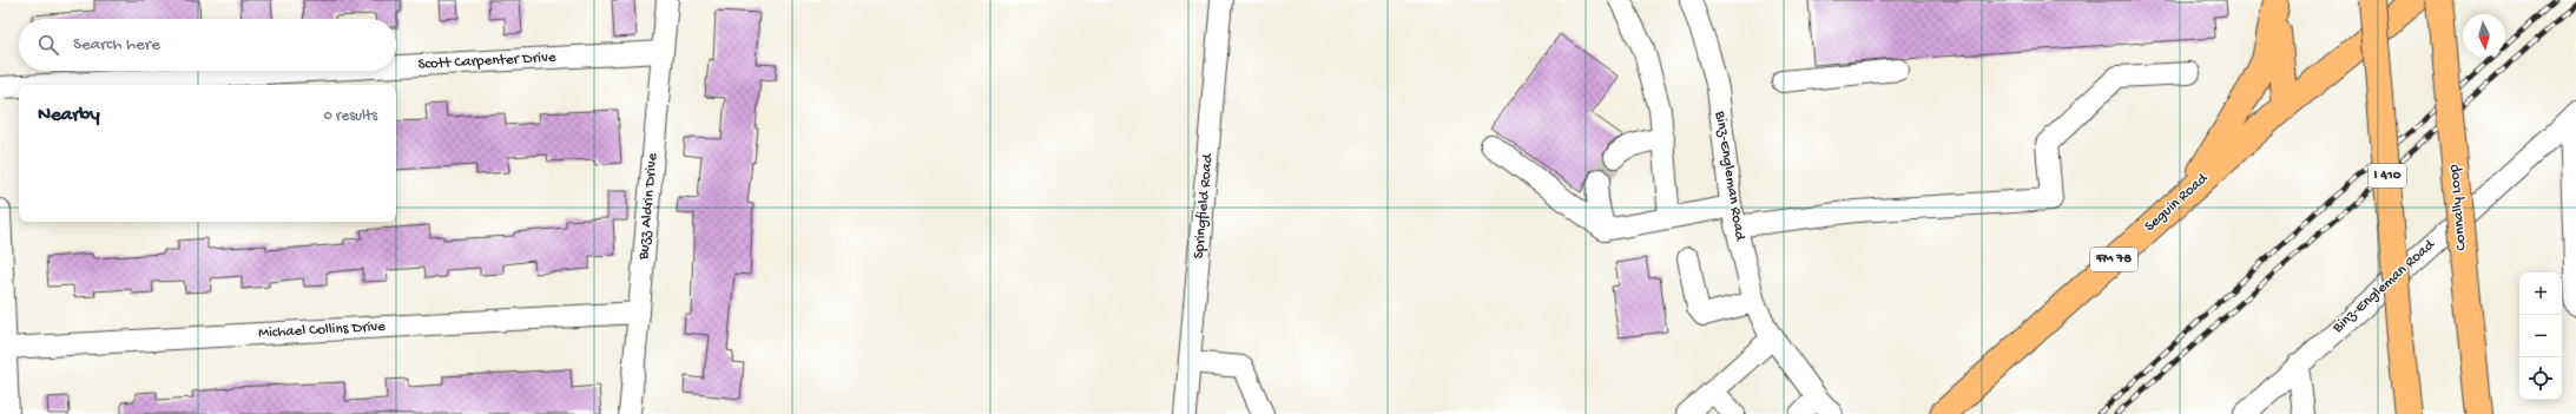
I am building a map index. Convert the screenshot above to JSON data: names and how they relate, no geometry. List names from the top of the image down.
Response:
{
  "streets": {
    "main road": [
      "I 410",
      "Seguin Road",
      "Connally Loop",
      "FM 78"
    ],
    "street": [
      "Scott Carpenter Drive",
      "Binz-Engleman Road",
      "Buzz Aldrin Drive",
      "Springfield Road",
      "Michael Collins Drive"
    ]
  },
  "crossings": [
    ["Scott Carpenter Drive", "Buzz Aldrin Drive"],
    ["Buzz Aldrin Drive", "Michael Collins Drive"]
  ],
  "north": "bottom",
  "page": {
    "search": "Search here",
    "heading": ["Nearby", "0 results"],
    "map_buttons": ["+", "−"]
  }
}
